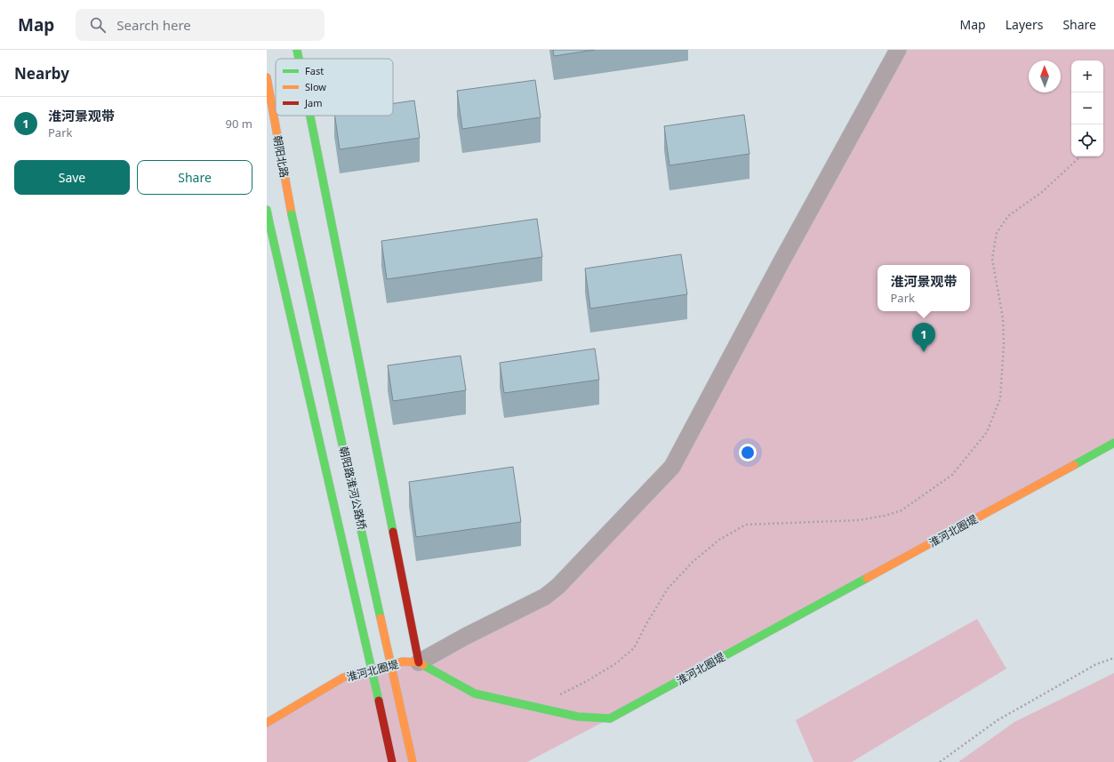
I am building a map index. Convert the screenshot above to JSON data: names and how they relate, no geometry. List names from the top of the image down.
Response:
{
  "streets": {
    "main road": ["朝阳北路", "朝阳路淮河公路桥", "淮河北圈堤"]
  },
  "crossings": [
    ["朝阳北路", "朝阳路淮河公路桥"]
  ],
  "legend": ["Fast", "Slow", "Jam"],
  "north": "top",
  "page": {
    "header": "Map",
    "search": "Search here",
    "nav": ["Map", "Layers", "Share"],
    "heading": "Nearby",
    "map_buttons": ["+", "−"],
    "list": [
      {
        "mark": "1",
        "name": "淮河景观带",
        "note": "Park",
        "value": "90 m"
      }
    ],
    "buttons": ["Save", "Share"],
    "popup": ["淮河景观带", "Park"],
    "pins": "1"
  }
}
